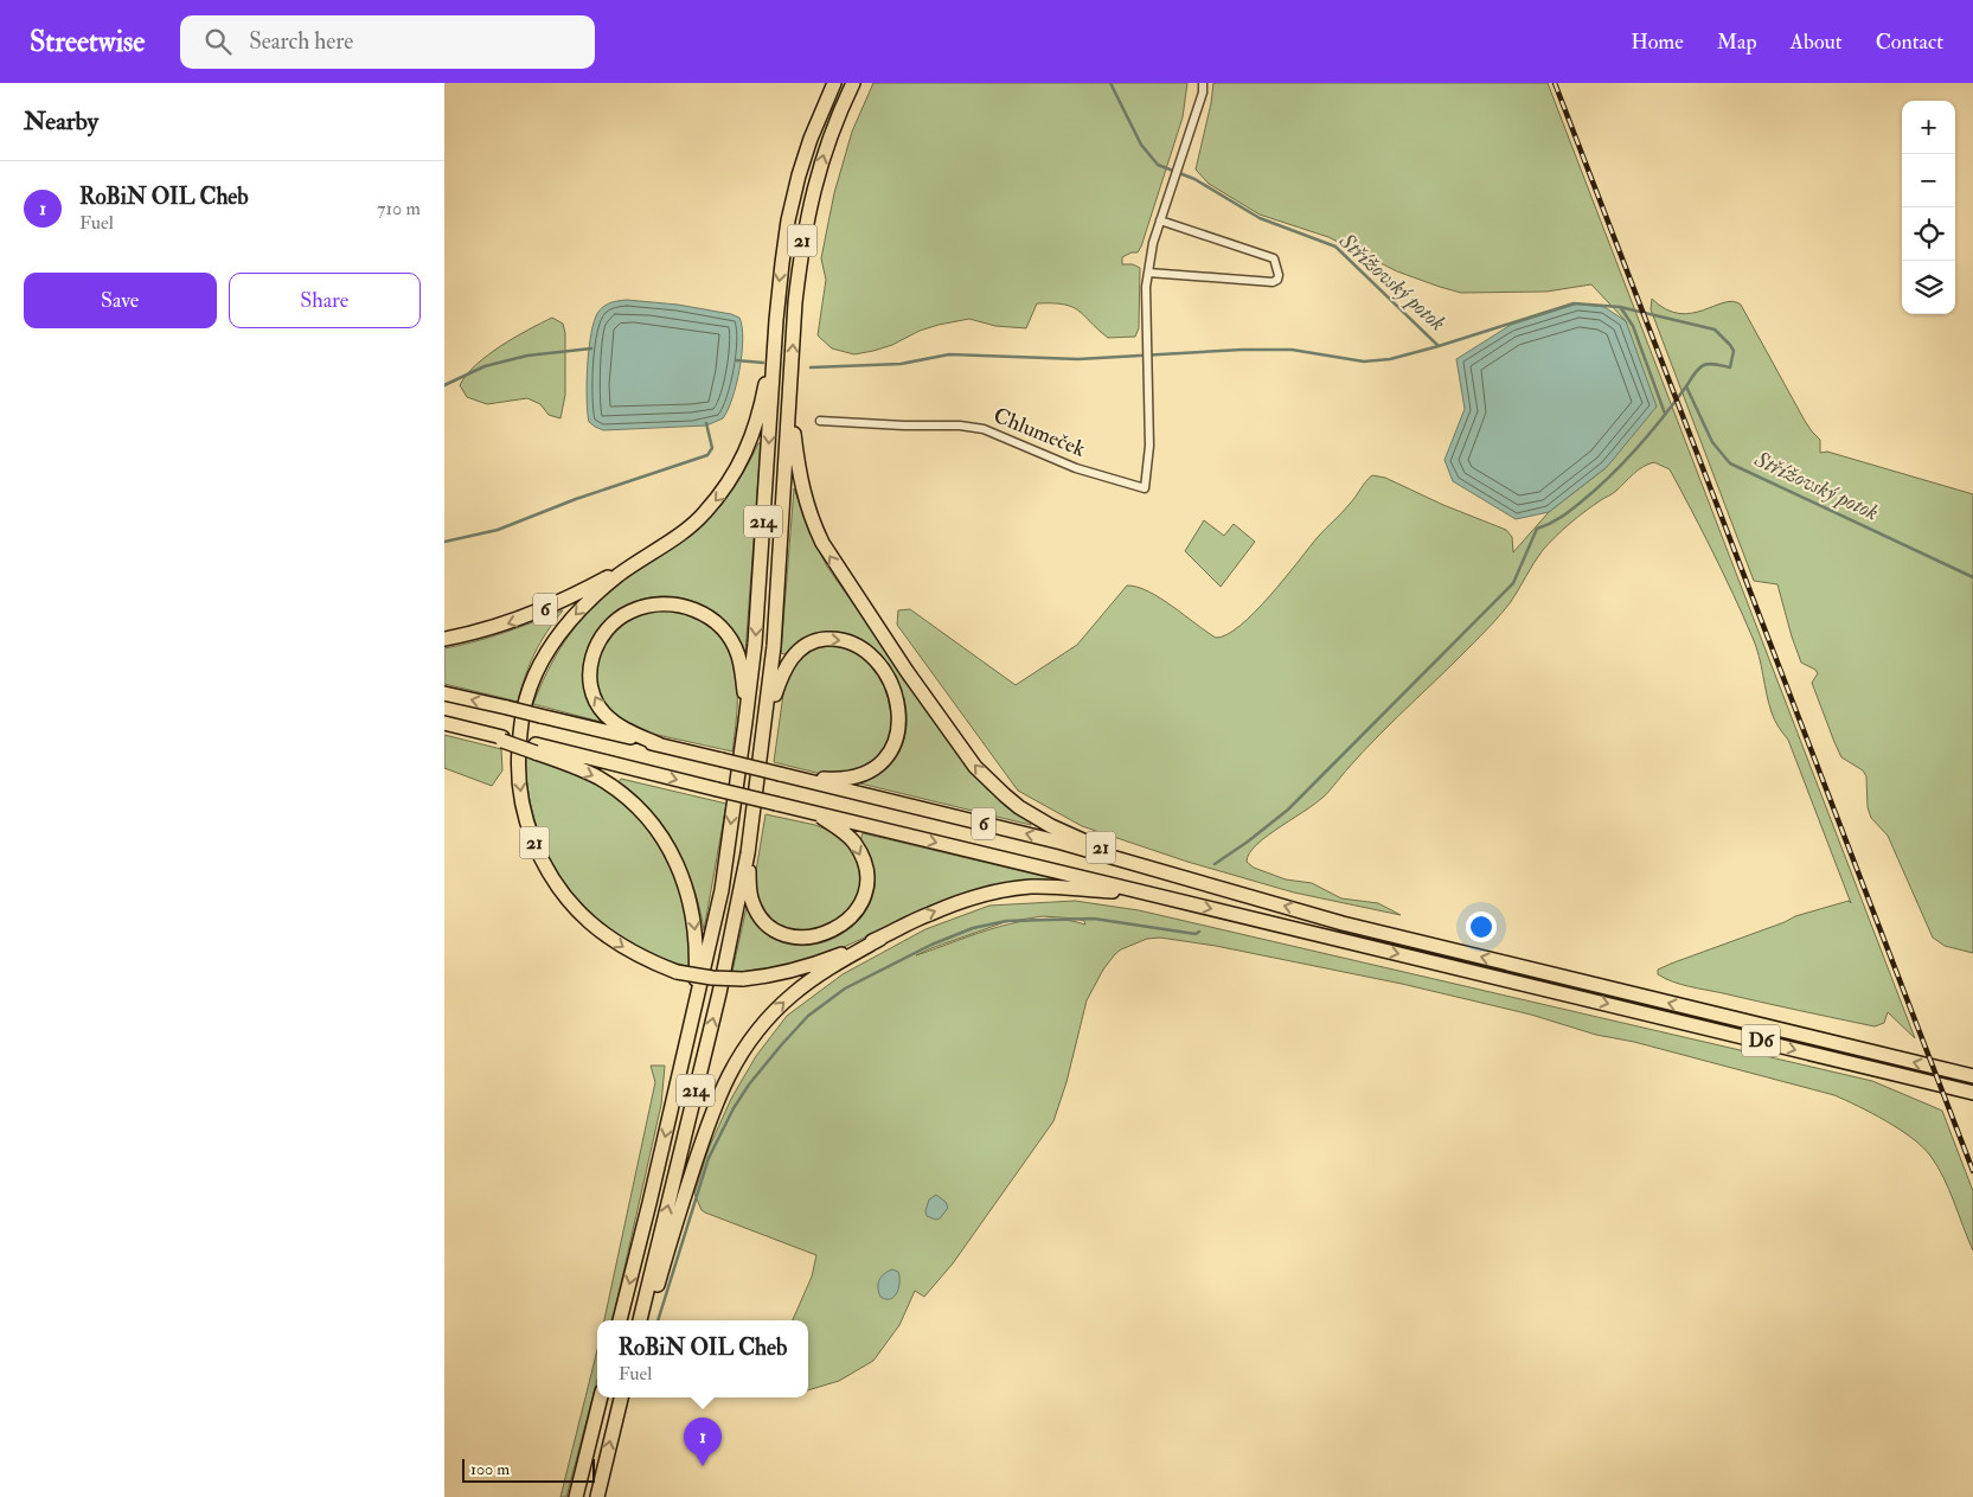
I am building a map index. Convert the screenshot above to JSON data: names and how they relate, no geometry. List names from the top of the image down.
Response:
{
  "streets": {
    "highway": [
      "21",
      "214",
      "6",
      "D6"
    ],
    "street": ["Chlumeček"]
  },
  "crossings": [
    ["21", "214"],
    ["21", "6"],
    ["21", "D6"],
    ["214", "6"],
    ["6", "D6"]
  ],
  "water": ["Střížovský potok"],
  "scale_bar": "100 m",
  "page": {
    "header": "Streetwise",
    "search": "Search here",
    "nav": [
      "Home",
      "Map",
      "About",
      "Contact"
    ],
    "heading": "Nearby",
    "map_buttons": ["+", "−"],
    "list": [
      {
        "mark": "1",
        "name": "RoBiN OIL Cheb",
        "note": "Fuel",
        "value": "710 m"
      }
    ],
    "buttons": ["Save", "Share"],
    "popup": ["RoBiN OIL Cheb", "Fuel"],
    "pins": "1",
    "scale": "100 m"
  }
}
